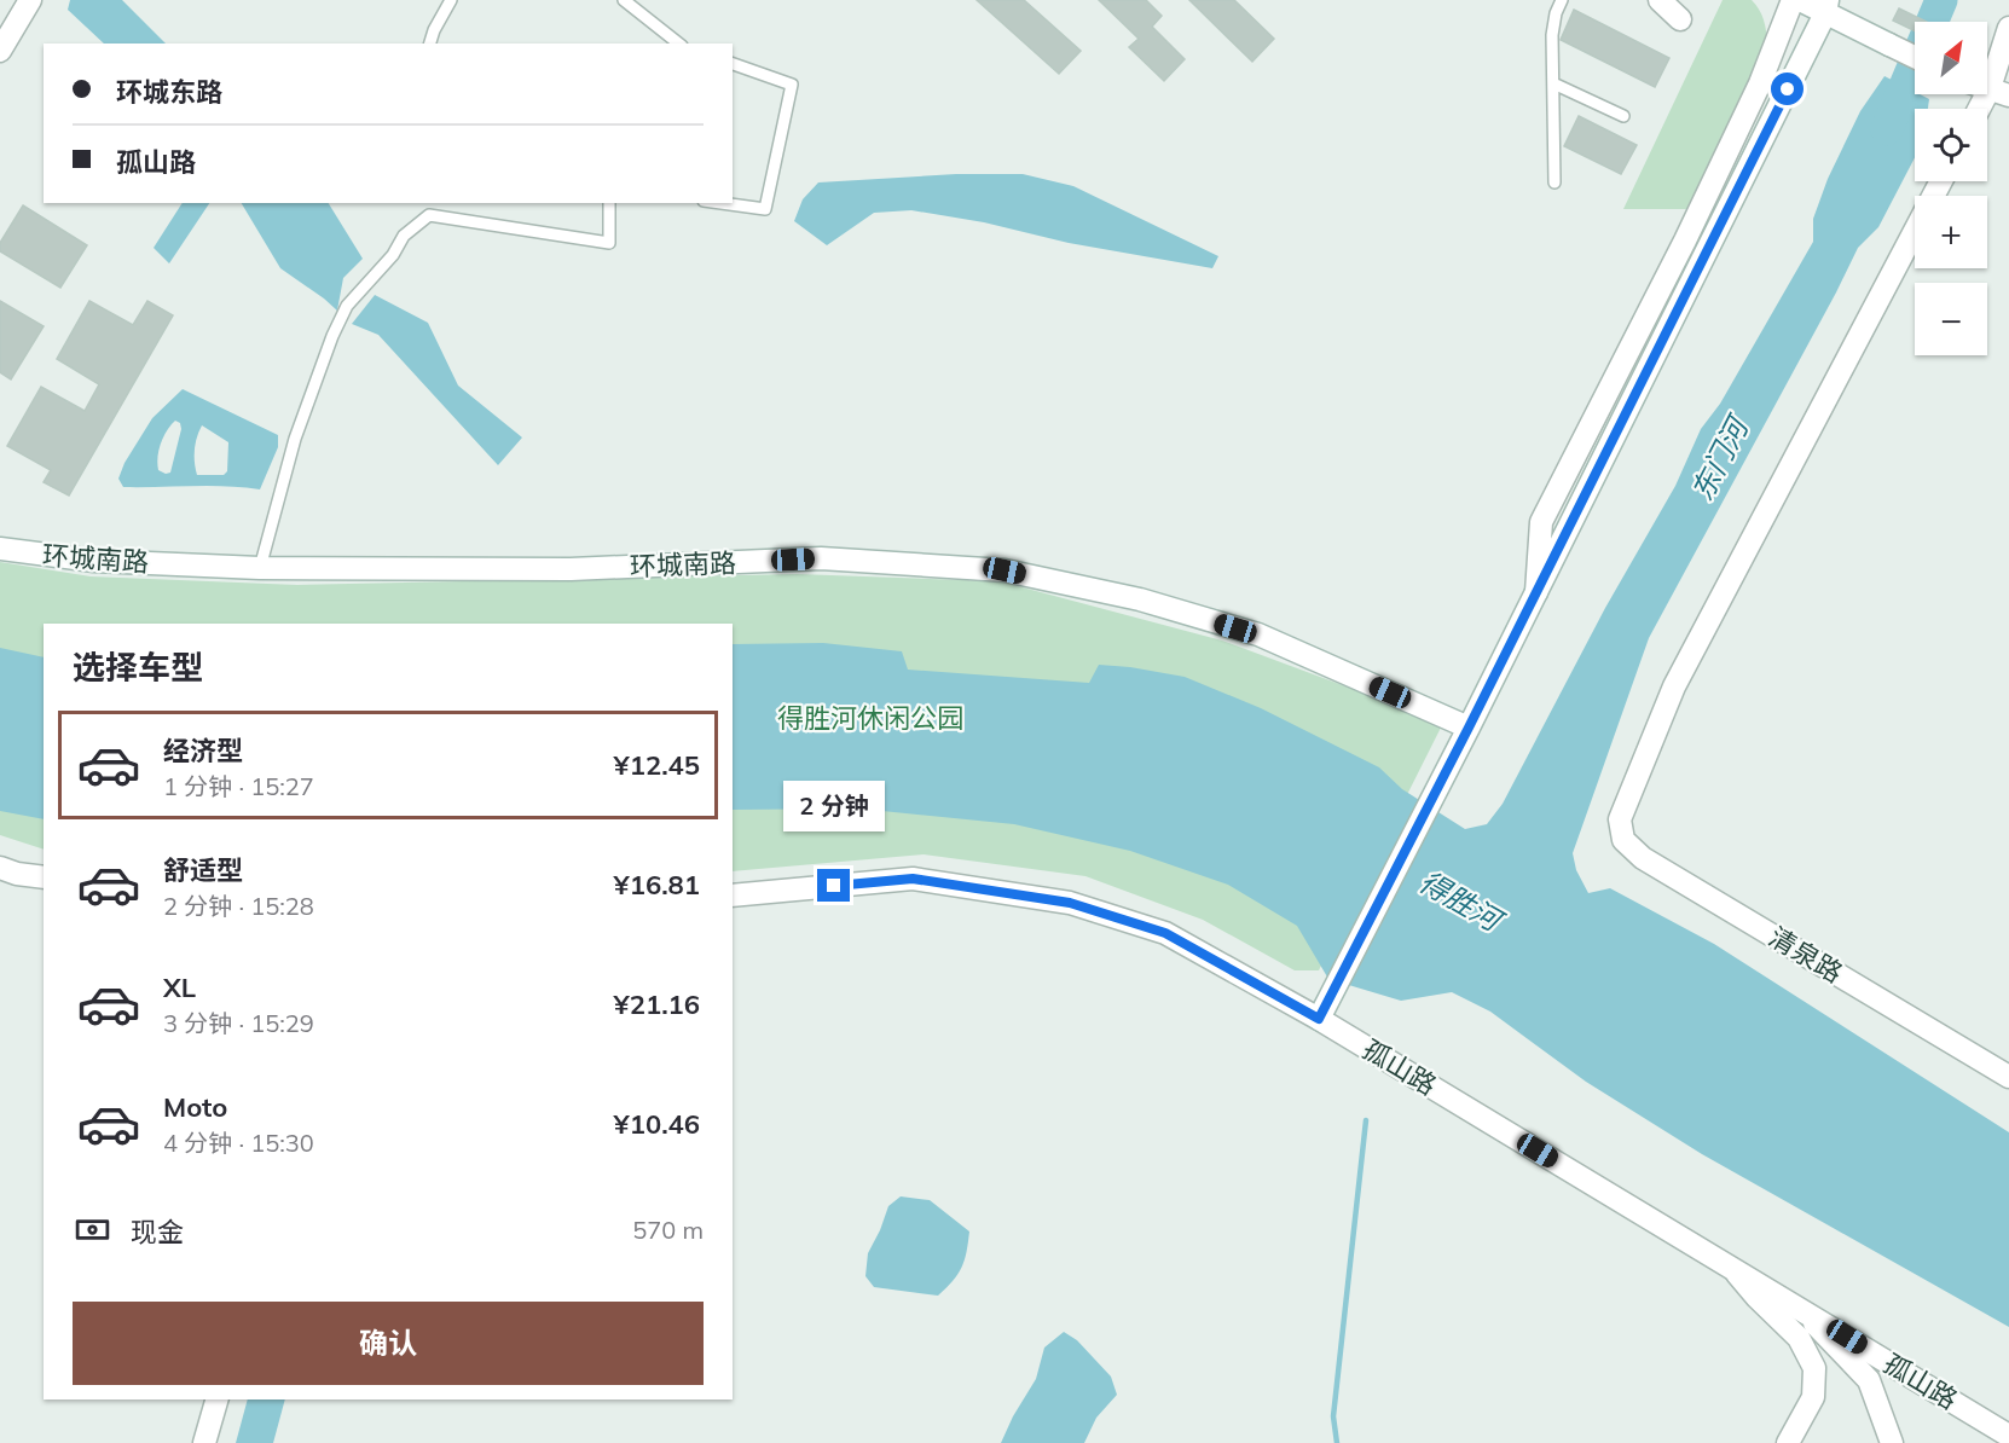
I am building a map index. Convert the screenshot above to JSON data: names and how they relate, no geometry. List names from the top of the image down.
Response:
{
  "streets": {
    "street": ["环城南路", "清泉路", "孤山路"]
  },
  "water": ["东门河", "得胜河"],
  "parks": ["得胜河休闲公园"],
  "north": "top right",
  "page": {
    "map_buttons": ["+", "−"],
    "banner": ["环城东路", "孤山路"],
    "heading": "选择车型",
    "list": [
      {
        "name": "经济型",
        "note": "1 分钟 · 15:27",
        "value": "¥12.45"
      },
      {
        "name": "舒适型",
        "note": "2 分钟 · 15:28",
        "value": "¥16.81"
      },
      {
        "name": "XL",
        "note": "3 分钟 · 15:29",
        "value": "¥21.16"
      },
      {
        "name": "Moto",
        "note": "4 分钟 · 15:30",
        "value": "¥10.46"
      }
    ],
    "bubble": "2 分钟",
    "pay": ["现金", "570 m"],
    "buttons": "确认"
  }
}
